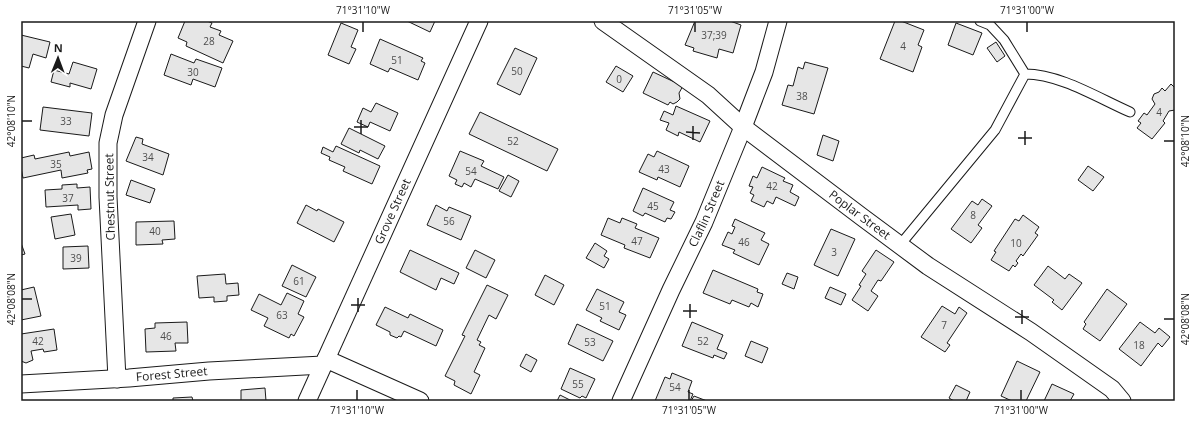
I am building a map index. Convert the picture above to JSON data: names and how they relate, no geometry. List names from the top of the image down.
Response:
{
  "streets": {
    "street": [
      "Chestnut Street",
      "Grove Street",
      "Claflin Street",
      "Poplar Street",
      "Forest Street"
    ]
  },
  "crossings": [
    ["Chestnut Street", "Forest Street"],
    ["Grove Street", "Forest Street"],
    ["Claflin Street", "Poplar Street"]
  ],
  "house_numbers": [
    "37;39",
    "28",
    "4",
    "51",
    "50",
    "30",
    "0",
    "38",
    "4",
    "33",
    "52",
    "34",
    "35",
    "43",
    "54",
    "42",
    "37",
    "45",
    "8",
    "56",
    "40",
    "47",
    "46",
    "10",
    "3",
    "39",
    "61",
    "51",
    "63",
    "7",
    "46",
    "42",
    "52",
    "53",
    "18",
    "55",
    "54"
  ],
  "north": "top",
  "coordinates": [
    "71°31'10\"W",
    "71°31'05\"W",
    "71°31'00\"W",
    "42°08'10\"N",
    "42°08'08\"N"
  ]
}
